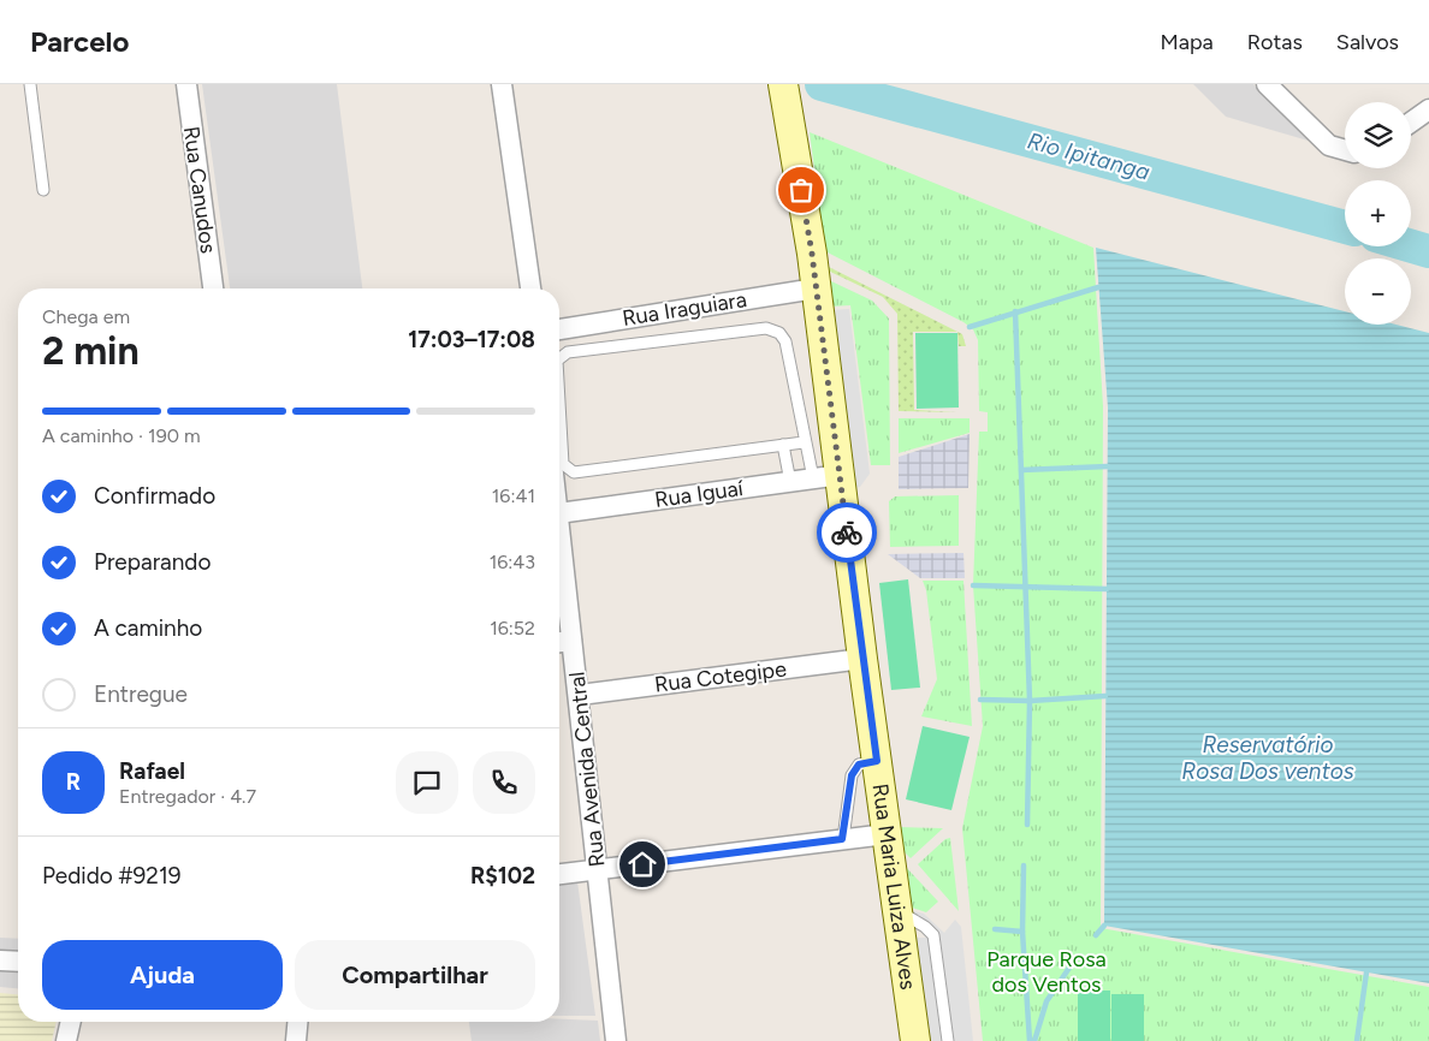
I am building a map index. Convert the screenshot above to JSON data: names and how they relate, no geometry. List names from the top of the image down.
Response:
{
  "streets": {
    "street": [
      "Rua Canudos",
      "Rua Iraguiara",
      "Rua Iguaí",
      "Rua Cotegipe",
      "Rua Avenida Central",
      "Rua Maria Luiza Alves"
    ]
  },
  "crossings": [
    ["Rua Iraguiara", "Rua Maria Luiza Alves"],
    ["Rua Iguaí", "Rua Maria Luiza Alves"],
    ["Rua Cotegipe", "Rua Avenida Central"],
    ["Rua Cotegipe", "Rua Maria Luiza Alves"]
  ],
  "water": ["Rio Ipitanga", "Reservatório Rosa Dos ventos"],
  "parks": ["Parque Rosa dos Ventos"],
  "page": {
    "header": "Parcelo",
    "nav": ["Mapa", "Rotas", "Salvos"],
    "map_buttons": ["+", "−"],
    "heading": ["2 min", "Chega em", "17:03–17:08"],
    "panel": [
      "Rafael",
      "Entregador · 4.7",
      "Pedido #9219",
      "R$102"
    ],
    "bar": "A caminho · 190 m",
    "list": [
      ["Confirmado", "16:41"],
      ["Preparando", "16:43"],
      ["A caminho", "16:52"],
      "Entregue"
    ],
    "round": "R",
    "buttons": ["Ajuda", "Compartilhar"]
  }
}
